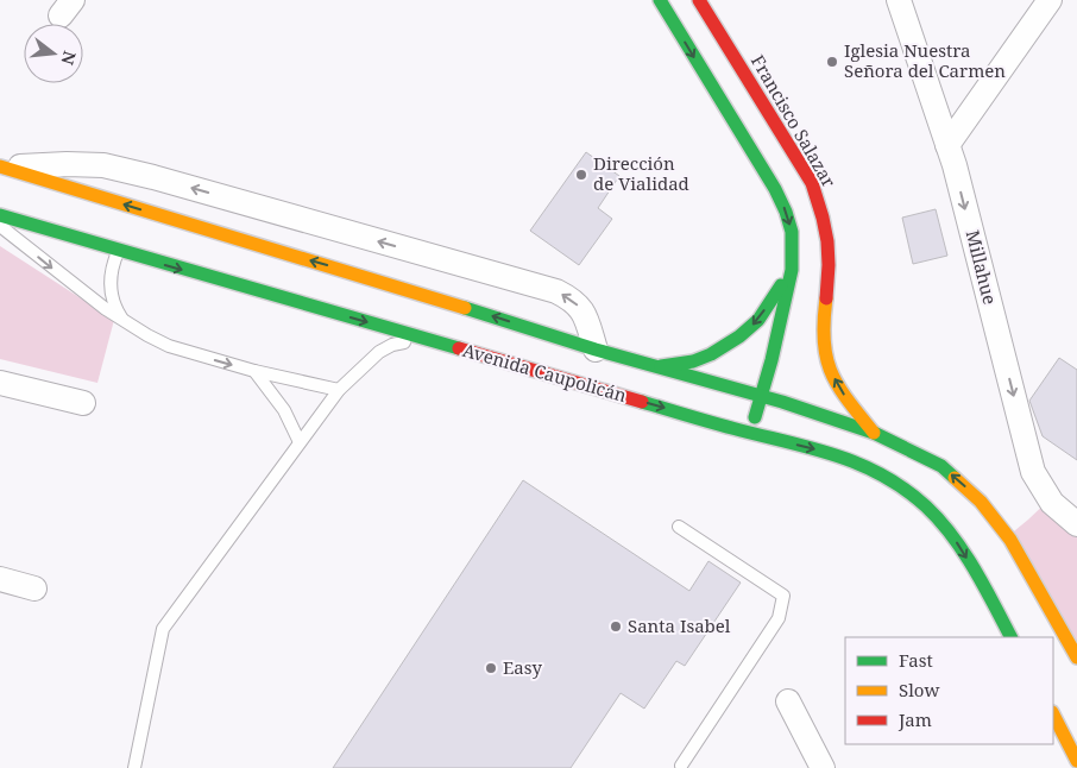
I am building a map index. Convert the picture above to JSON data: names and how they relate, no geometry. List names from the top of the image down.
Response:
{
  "streets": {
    "main road": ["Francisco Salazar", "Avenida Caupolicán"],
    "street": ["Millahue"]
  },
  "crossings": [
    ["Francisco Salazar", "Avenida Caupolicán"]
  ],
  "one_way": ["Millahue"],
  "places": [
    "Iglesia Nuestra Señora del Carmen",
    "Dirección de Vialidad",
    "Santa Isabel",
    "Easy"
  ],
  "legend": ["Fast", "Slow", "Jam"],
  "north": "right"
}
